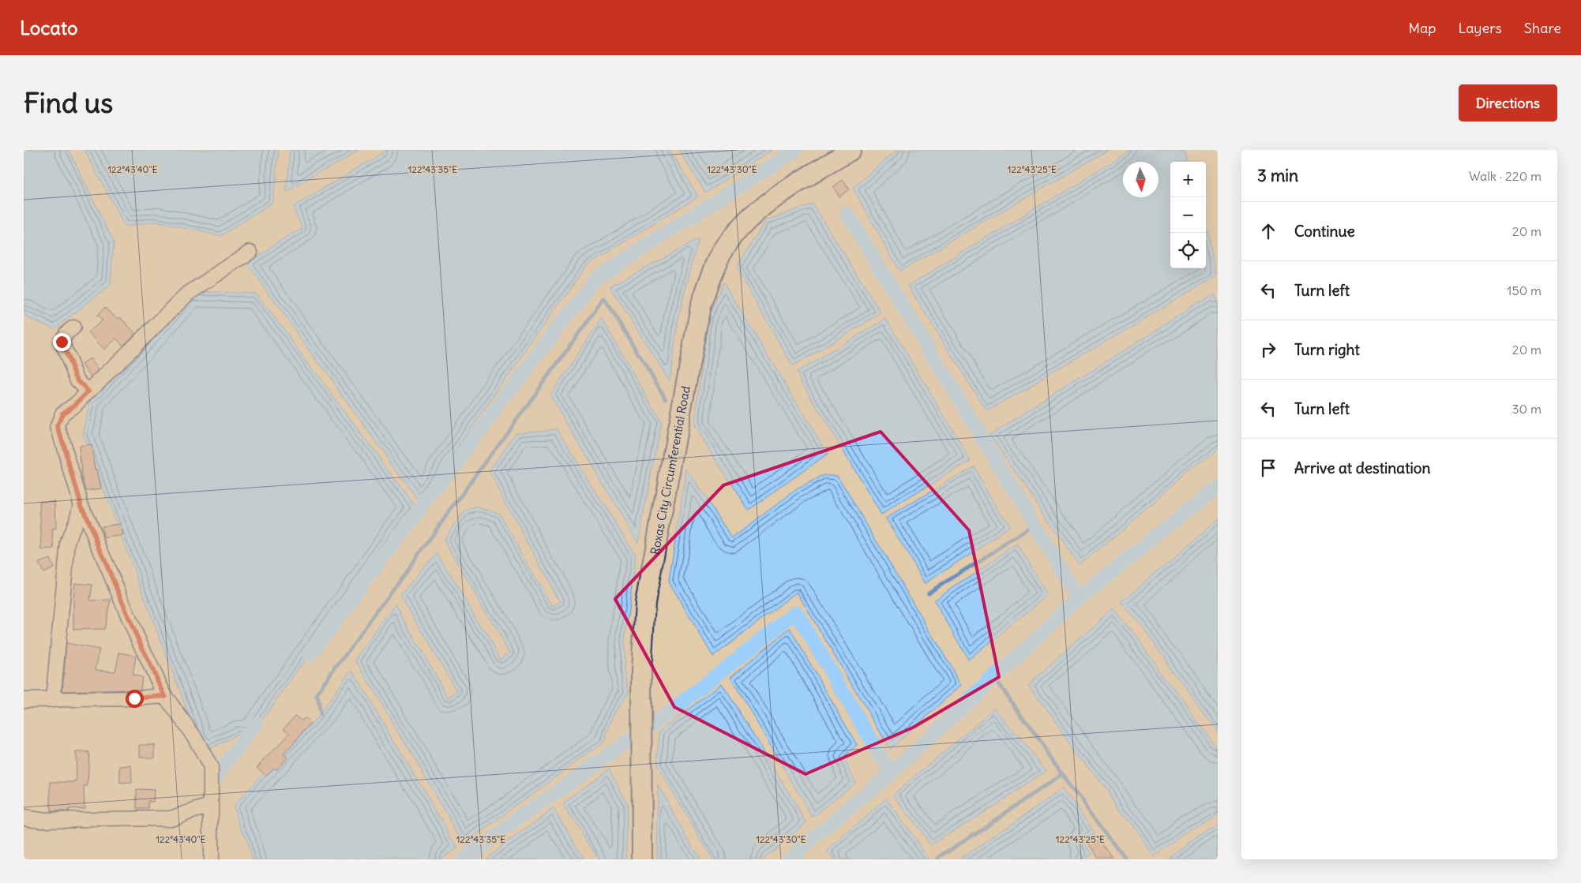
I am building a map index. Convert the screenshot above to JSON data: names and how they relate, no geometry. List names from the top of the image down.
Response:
{
  "streets": {
    "main road": ["Roxas City Circumferential Road"]
  },
  "north": "bottom",
  "page": {
    "header": "Locato",
    "nav": ["Map", "Layers", "Share"],
    "buttons": "Directions",
    "title": "Find us",
    "heading": ["3 min", "Walk · 220 m"],
    "map_buttons": ["+", "−"],
    "list": [
      ["Continue", "20 m"],
      ["Turn left", "150 m"],
      ["Turn right", "20 m"],
      ["Turn left", "30 m"],
      "Arrive at destination"
    ]
  },
  "coordinates": [
    "122°43'40\"E",
    "122°43'35\"E",
    "122°43'30\"E",
    "122°43'25\"E"
  ]
}
